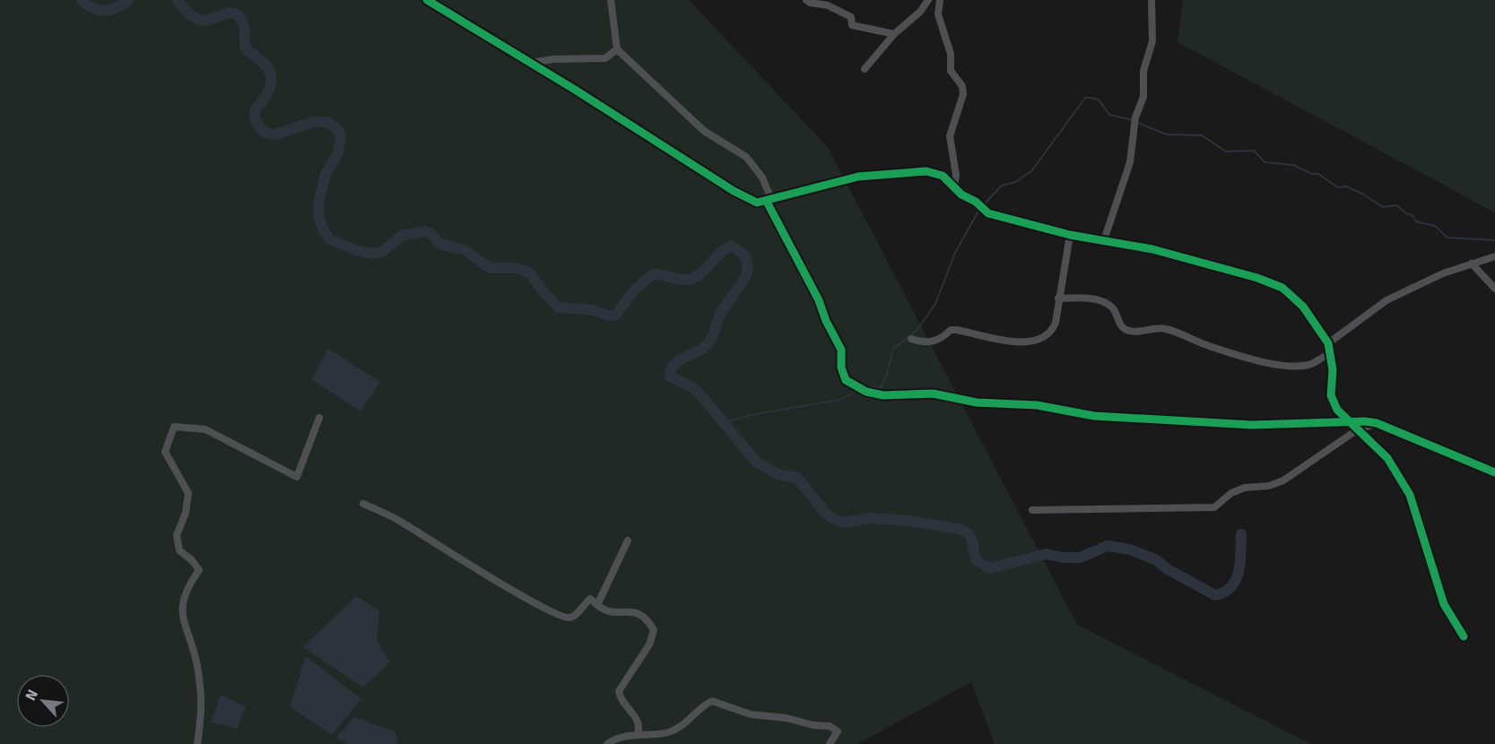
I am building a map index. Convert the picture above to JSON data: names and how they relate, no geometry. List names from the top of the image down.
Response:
{
  "north": "top left"
}
